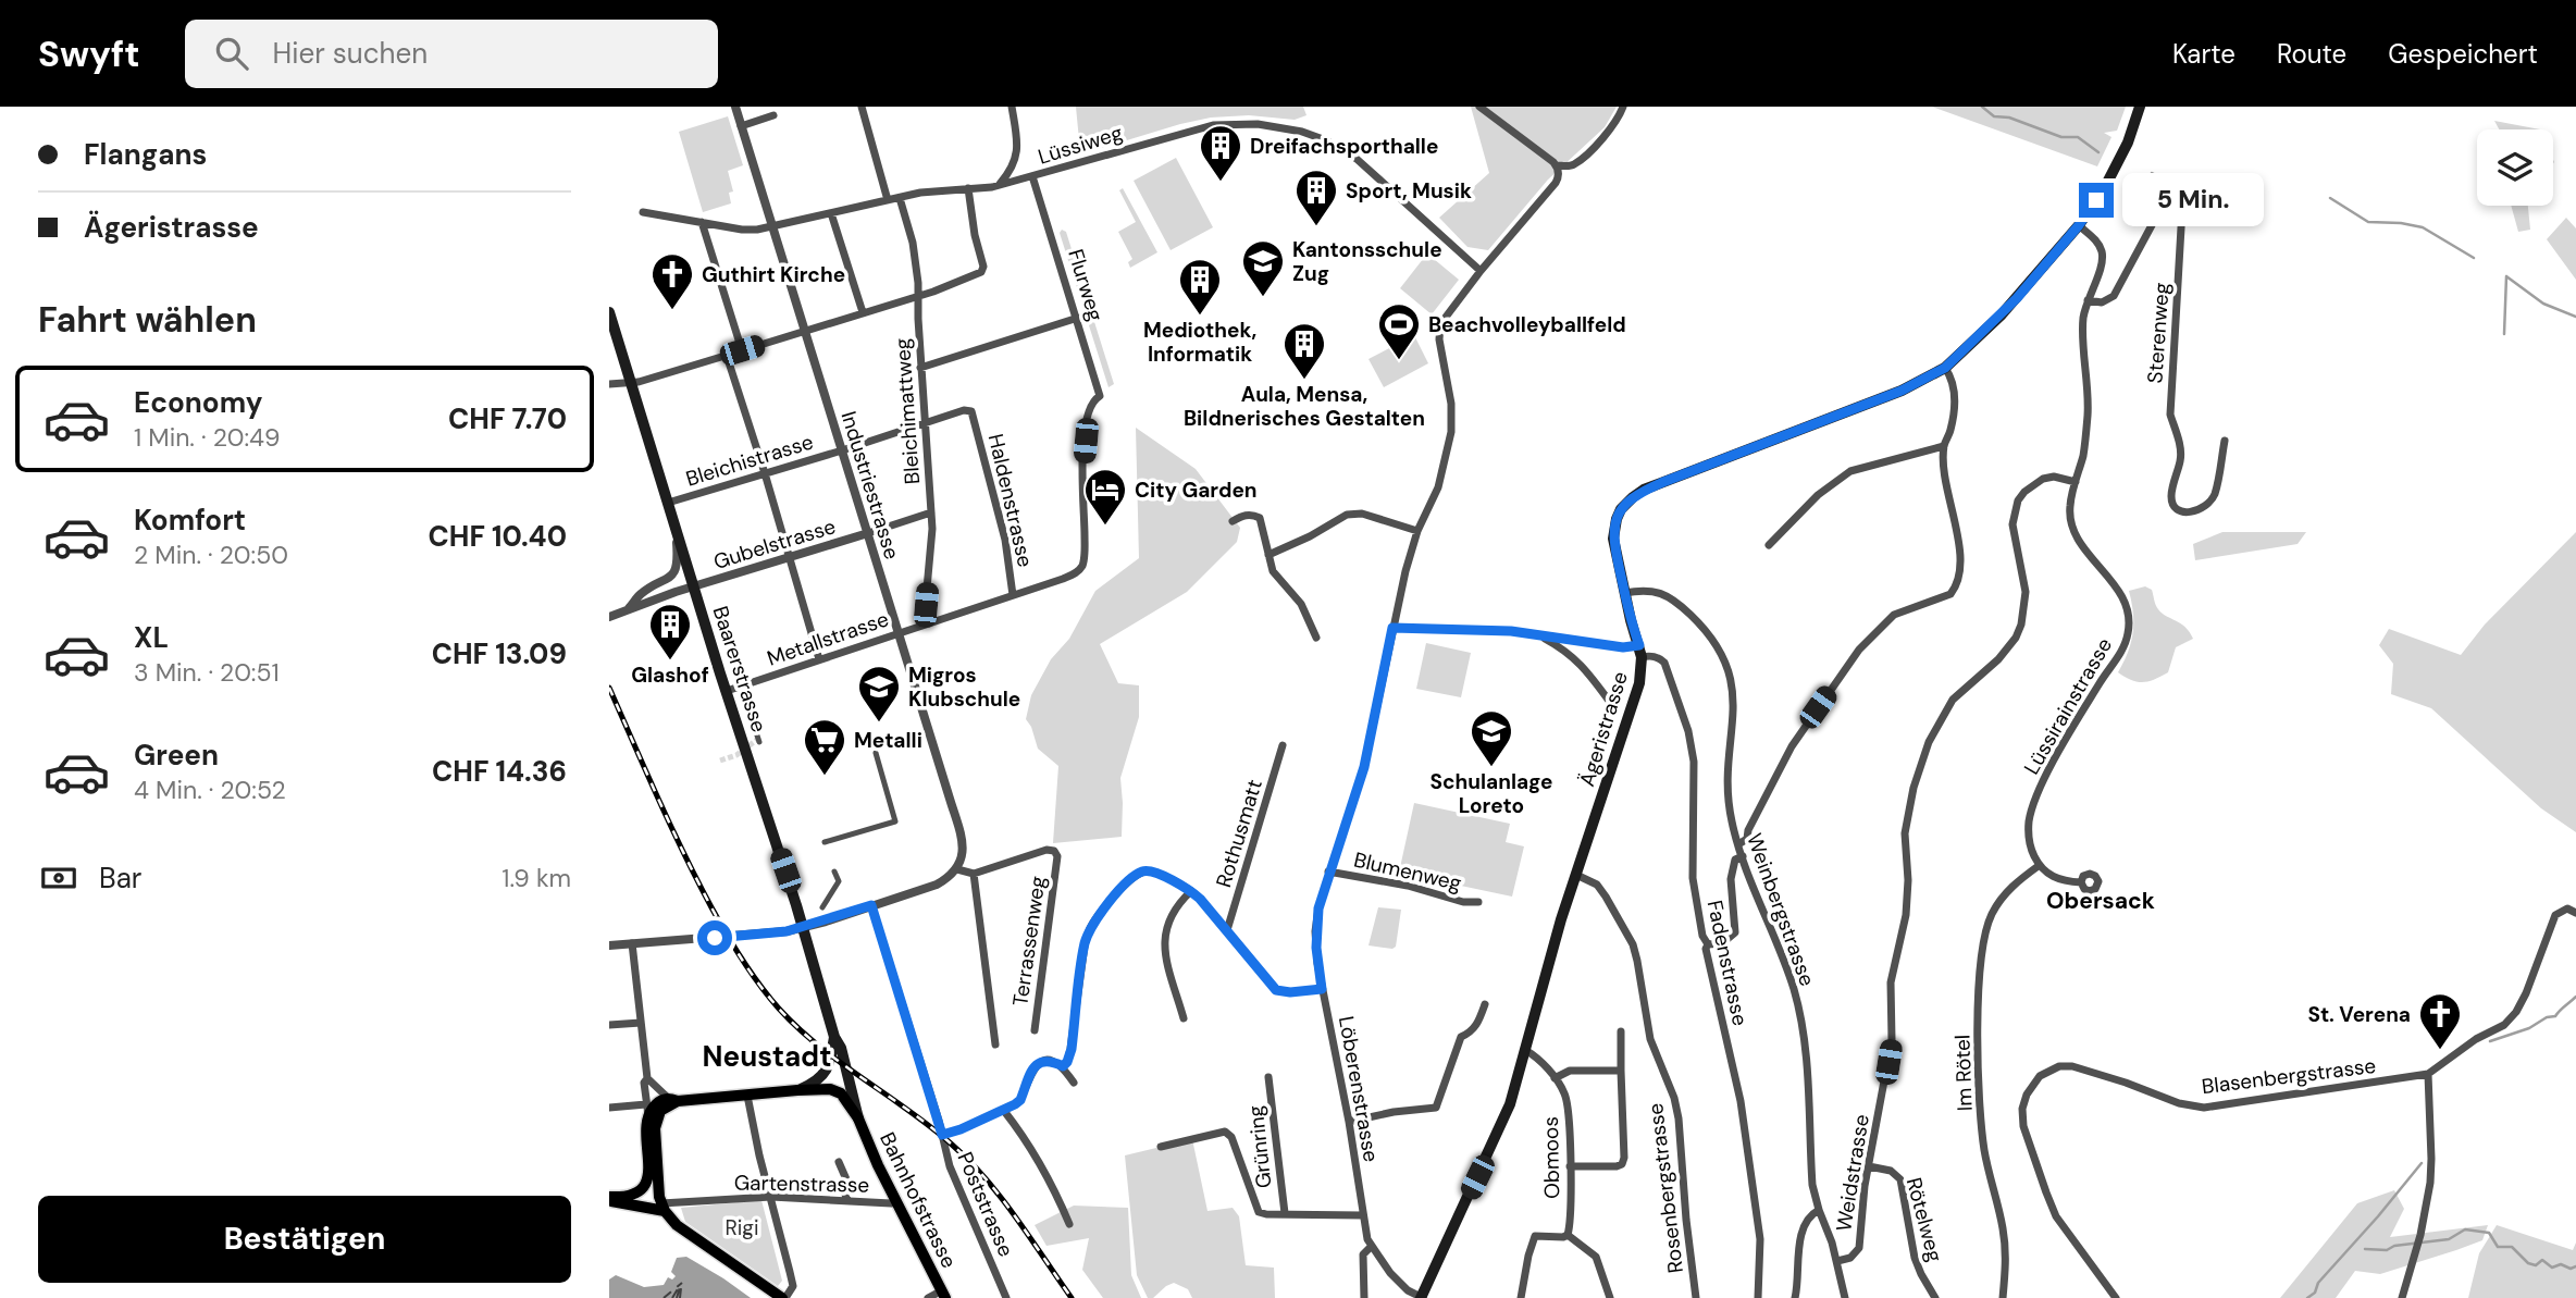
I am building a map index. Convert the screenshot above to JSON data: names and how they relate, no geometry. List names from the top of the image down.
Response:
{
  "streets": {
    "main road": ["Baarerstrasse", "Ägeristrasse", "Bahnhofstrasse"],
    "street": [
      "Lüssiweg",
      "Flurweg",
      "Sterenweg",
      "Bleichimattweg",
      "Bleichistrasse",
      "Industriestrasse",
      "Haldenstrasse",
      "Gubelstrasse",
      "Metallstrasse",
      "Lüssirainstrasse",
      "Rothusmatt",
      "Blumenweg",
      "Weinbergstrasse",
      "Terrassenweg",
      "Fadenstrasse",
      "Im Rötel",
      "Blasenbergstrasse",
      "Löberenstrasse",
      "Grünring",
      "Obmoos",
      "Weidstrasse",
      "Gartenstrasse",
      "Rosenbergstrasse",
      "Poststrasse",
      "Rötelweg"
    ]
  },
  "crossings": [
    ["Lüssiweg", "Flurweg"],
    ["Lüssiweg", "Bleichimattweg"],
    ["Lüssiweg", "Industriestrasse"],
    ["Lüssiweg", "Löberenstrasse"],
    ["Flurweg", "Metallstrasse"],
    ["Sterenweg", "Lüssirainstrasse"],
    ["Bleichimattweg", "Haldenstrasse"],
    ["Bleichimattweg", "Gubelstrasse"],
    ["Bleichimattweg", "Metallstrasse"],
    ["Bleichistrasse", "Industriestrasse"],
    ["Bleichistrasse", "Haldenstrasse"],
    ["Bleichistrasse", "Baarerstrasse"],
    ["Industriestrasse", "Haldenstrasse"],
    ["Industriestrasse", "Gubelstrasse"],
    ["Industriestrasse", "Metallstrasse"],
    ["Haldenstrasse", "Metallstrasse"],
    ["Gubelstrasse", "Baarerstrasse"],
    ["Metallstrasse", "Baarerstrasse"],
    ["Baarerstrasse", "Bahnhofstrasse"],
    ["Lüssirainstrasse", "Ägeristrasse"],
    ["Lüssirainstrasse", "Im Rötel"],
    ["Lüssirainstrasse", "Weidstrasse"],
    ["Ägeristrasse", "Weinbergstrasse"],
    ["Ägeristrasse", "Fadenstrasse"],
    ["Ägeristrasse", "Löberenstrasse"],
    ["Ägeristrasse", "Obmoos"],
    ["Ägeristrasse", "Rosenbergstrasse"],
    ["Blumenweg", "Löberenstrasse"],
    ["Weinbergstrasse", "Weidstrasse"],
    ["Weidstrasse", "Rötelweg"],
    ["Gartenstrasse", "Bahnhofstrasse"]
  ],
  "districts": ["Obersack", "Neustadt"],
  "parks": ["Rigi"],
  "places": {
    "building": [
      "Dreifachsporthalle",
      "Sport, Musik",
      "Mediothek, Informatik",
      "Aula, Mensa, Bildnerisches Gestalten",
      "Glashof"
    ],
    "school or university": ["Kantonsschule Zug", "Migros Klubschule", "Schulanlage Loreto"],
    "church": ["Guthirt Kirche", "St. Verena"],
    "sports": ["Beachvolleyballfeld"],
    "hotel": ["City Garden"],
    "supermarket": ["Metalli"]
  },
  "page": {
    "header": "Swyft",
    "search": "Hier suchen",
    "nav": ["Karte", "Route", "Gespeichert"],
    "banner": ["Flangans", "Ägeristrasse"],
    "bubble": "5 Min.",
    "heading": "Fahrt wählen",
    "list": [
      {
        "name": "Economy",
        "note": "1 Min. · 20:49",
        "value": "CHF 7.70"
      },
      {
        "name": "Komfort",
        "note": "2 Min. · 20:50",
        "value": "CHF 10.40"
      },
      {
        "name": "XL",
        "note": "3 Min. · 20:51",
        "value": "CHF 13.09"
      },
      {
        "name": "Green",
        "note": "4 Min. · 20:52",
        "value": "CHF 14.36"
      }
    ],
    "pay": ["Bar", "1.9 km"],
    "buttons": "Bestätigen"
  }
}
